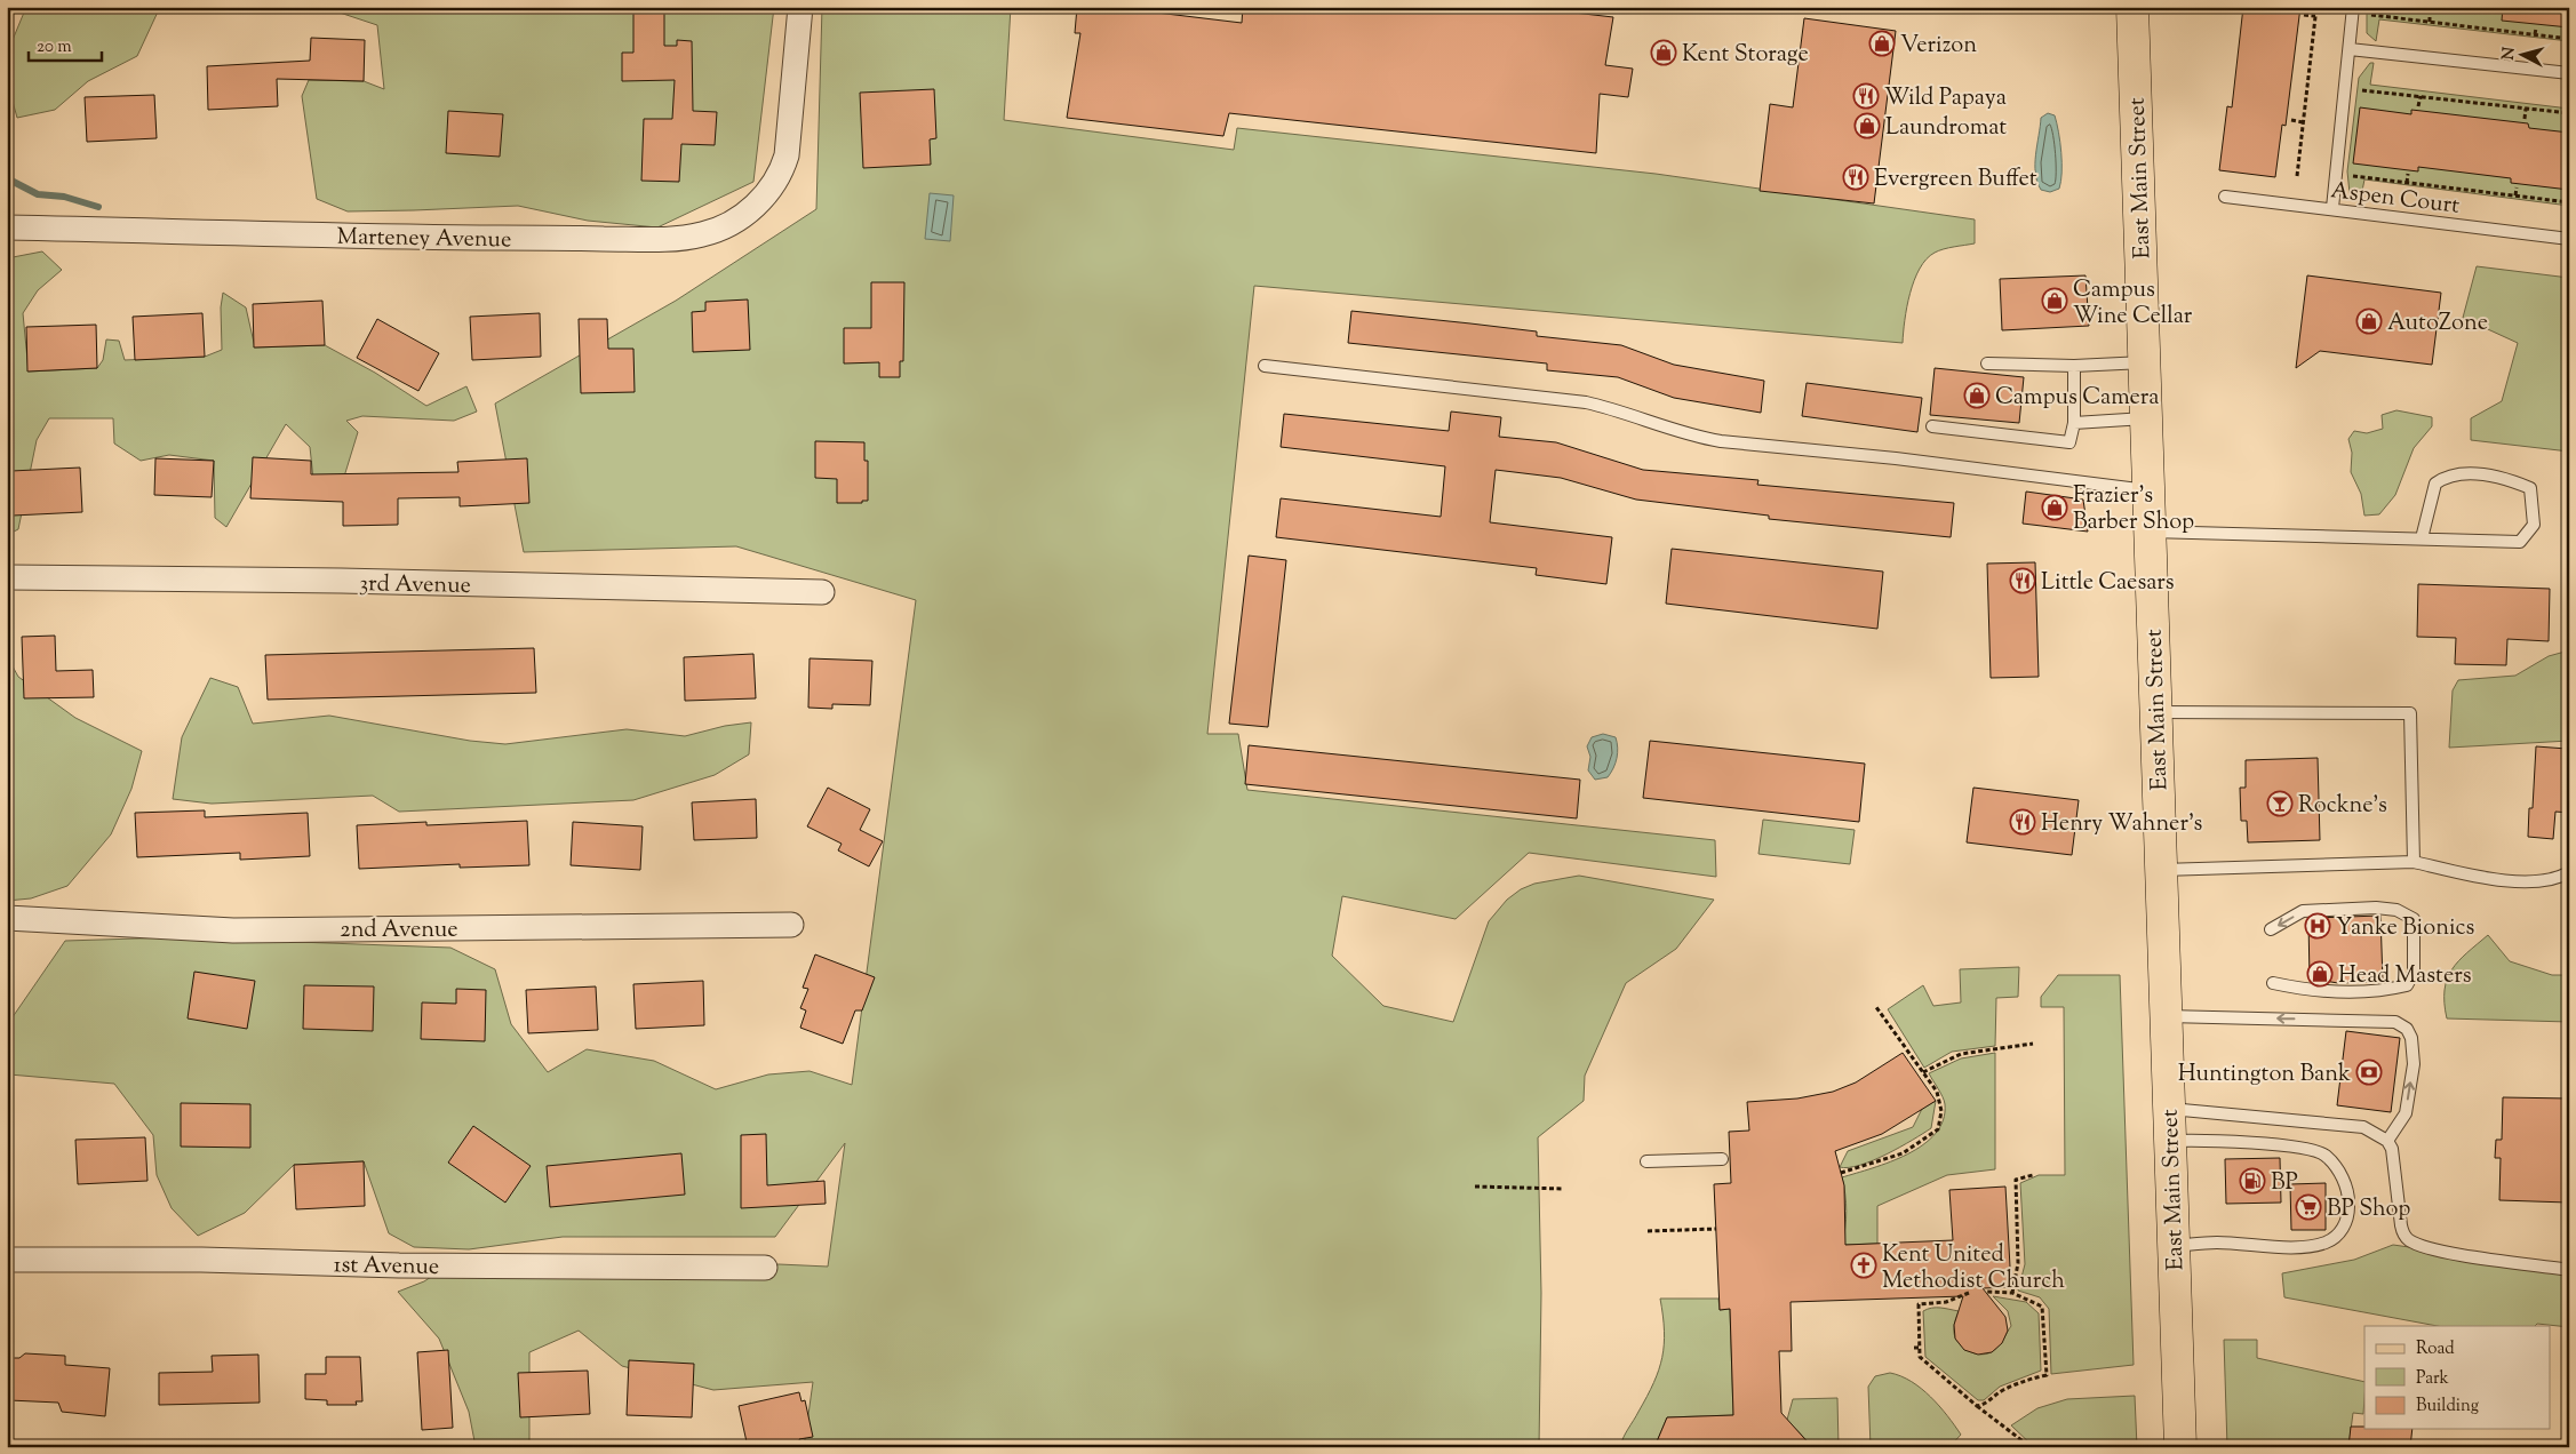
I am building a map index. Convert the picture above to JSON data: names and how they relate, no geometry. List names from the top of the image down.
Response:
{
  "streets": {
    "main road": ["East Main Street"],
    "street": [
      "Marteney Avenue",
      "3rd Avenue",
      "2nd Avenue",
      "1st Avenue"
    ],
    "lane": ["Aspen Court"]
  },
  "places": {
    "shop": [
      "Verizon",
      "Kent Storage",
      "Laundromat",
      "Campus Wine Cellar",
      "AutoZone",
      "Campus Camera",
      "Frazier's Barber Shop",
      "Head Masters"
    ],
    "restaurant": [
      "Wild Papaya",
      "Evergreen Buffet",
      "Little Caesars",
      "Henry Wahner's"
    ],
    "bar": ["Rockne's"],
    "hospital": ["Yanke Bionics"],
    "bank": ["Huntington Bank"],
    "fuel station": ["BP"],
    "supermarket": ["BP Shop"],
    "church": ["Kent United Methodist Church"]
  },
  "legend": ["Road", "Park", "Building"],
  "scale_bar": "20 m",
  "north": "left"
}
